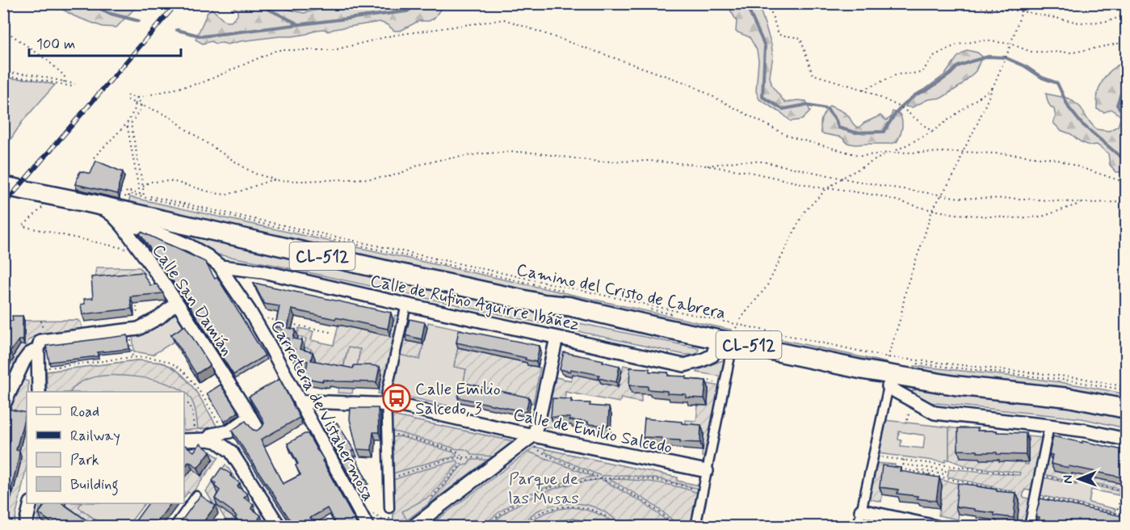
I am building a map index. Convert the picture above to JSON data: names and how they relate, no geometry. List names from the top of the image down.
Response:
{
  "streets": {
    "main road": ["CL-512"],
    "street": [
      "Calle San Damián",
      "Calle de Rufino Aguirre Ibáñez",
      "Carretera de Vistahermosa",
      "Calle de Emilio Salcedo"
    ],
    "path": ["Camino del Cristo de Cabrera"]
  },
  "crossings": [
    ["CL-512", "Camino del Cristo de Cabrera"],
    ["CL-512", "Calle San Damián"],
    ["CL-512", "Calle de Rufino Aguirre Ibáñez"],
    ["Calle San Damián", "Carretera de Vistahermosa"],
    ["Calle de Rufino Aguirre Ibáñez", "Carretera de Vistahermosa"],
    ["Carretera de Vistahermosa", "Calle de Emilio Salcedo"]
  ],
  "parks": ["Parque de las Musas"],
  "places": {
    "bus stop": ["Calle Emilio Salcedo, 3"]
  },
  "legend": [
    "Road",
    "Railway",
    "Park",
    "Building"
  ],
  "scale_bar": "100 m",
  "north": "left"
}
